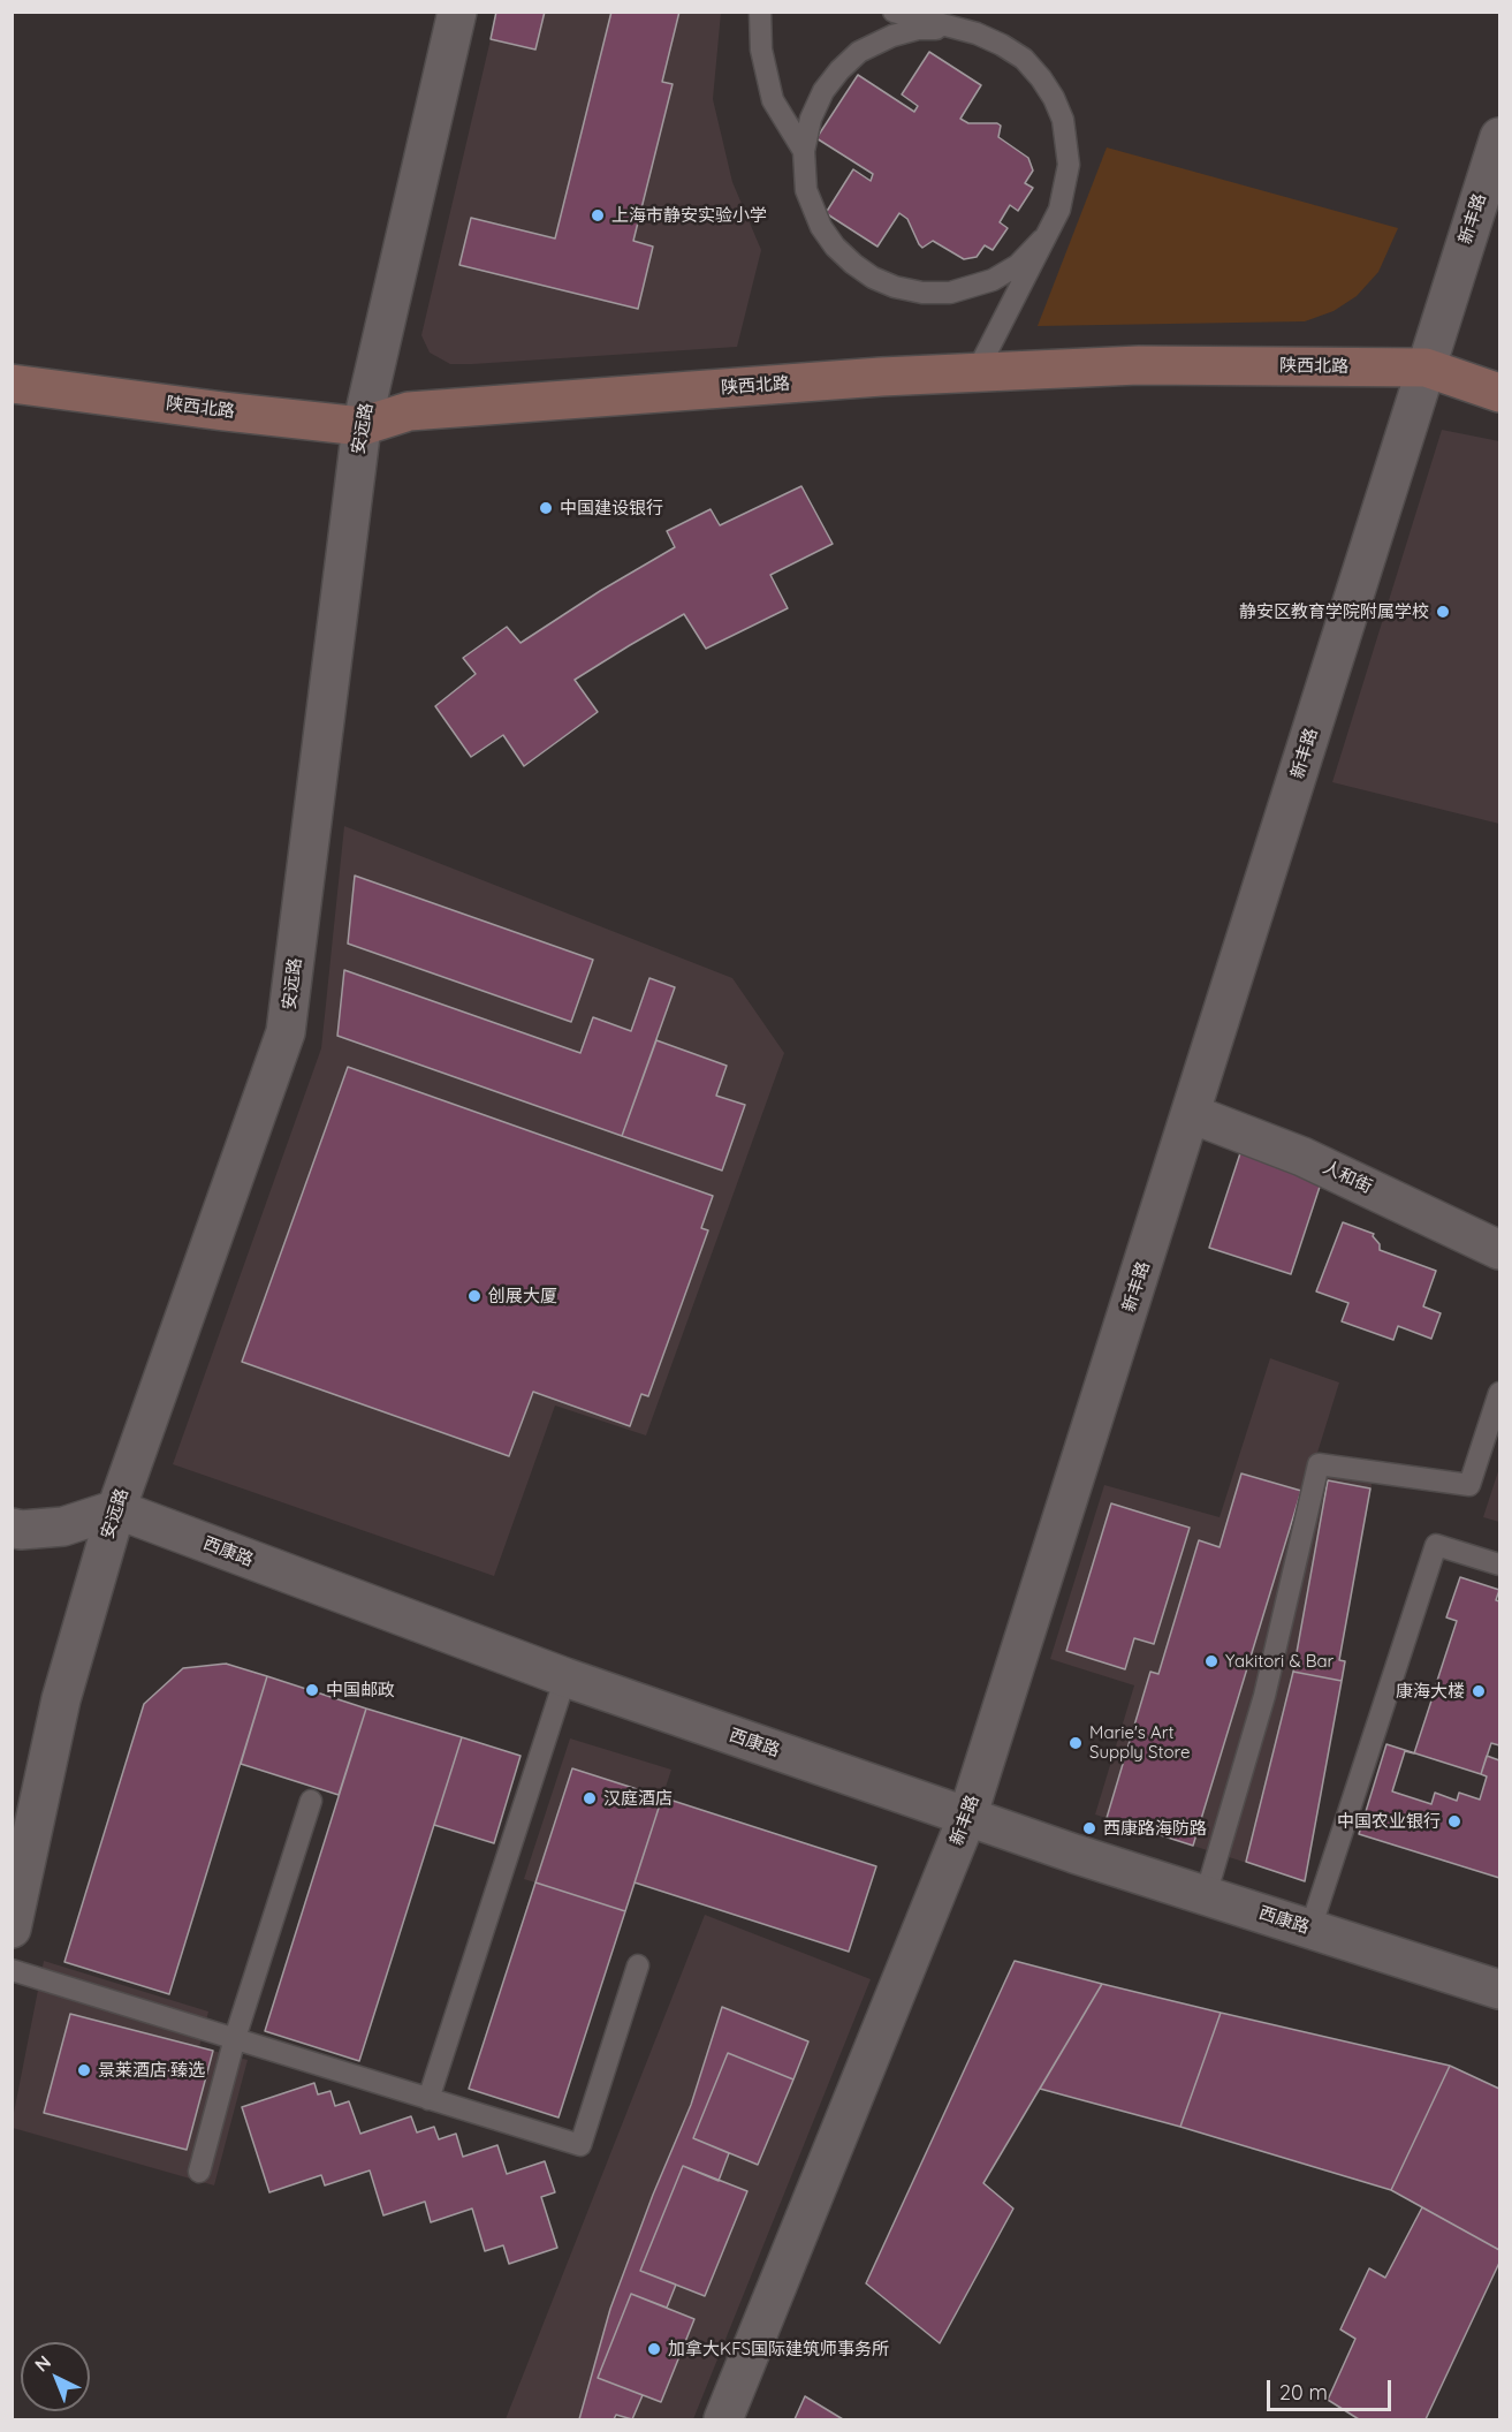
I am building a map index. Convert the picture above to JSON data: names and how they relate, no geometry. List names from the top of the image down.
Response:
{
  "streets": {
    "main road": ["陕西北路"],
    "street": [
      "新丰路",
      "安远路",
      "人和街",
      "西康路"
    ]
  },
  "crossings": [
    ["新丰路", "陕西北路"],
    ["新丰路", "人和街"],
    ["新丰路", "西康路"],
    ["陕西北路", "安远路"],
    ["安远路", "西康路"]
  ],
  "places": [
    "上海市静安实验小学",
    "中国建设银行",
    "静安区教育学院附属学校",
    "创展大厦",
    "Yakitori & Bar",
    "中国邮政",
    "康海大楼",
    "Marie's Art Supply Store",
    "汉庭酒店",
    "中国农业银行",
    "西康路海防路",
    "景莱酒店·臻选",
    "加拿大KFS国际建筑师事务所"
  ],
  "scale_bar": "20 m",
  "north": "top left"
}
